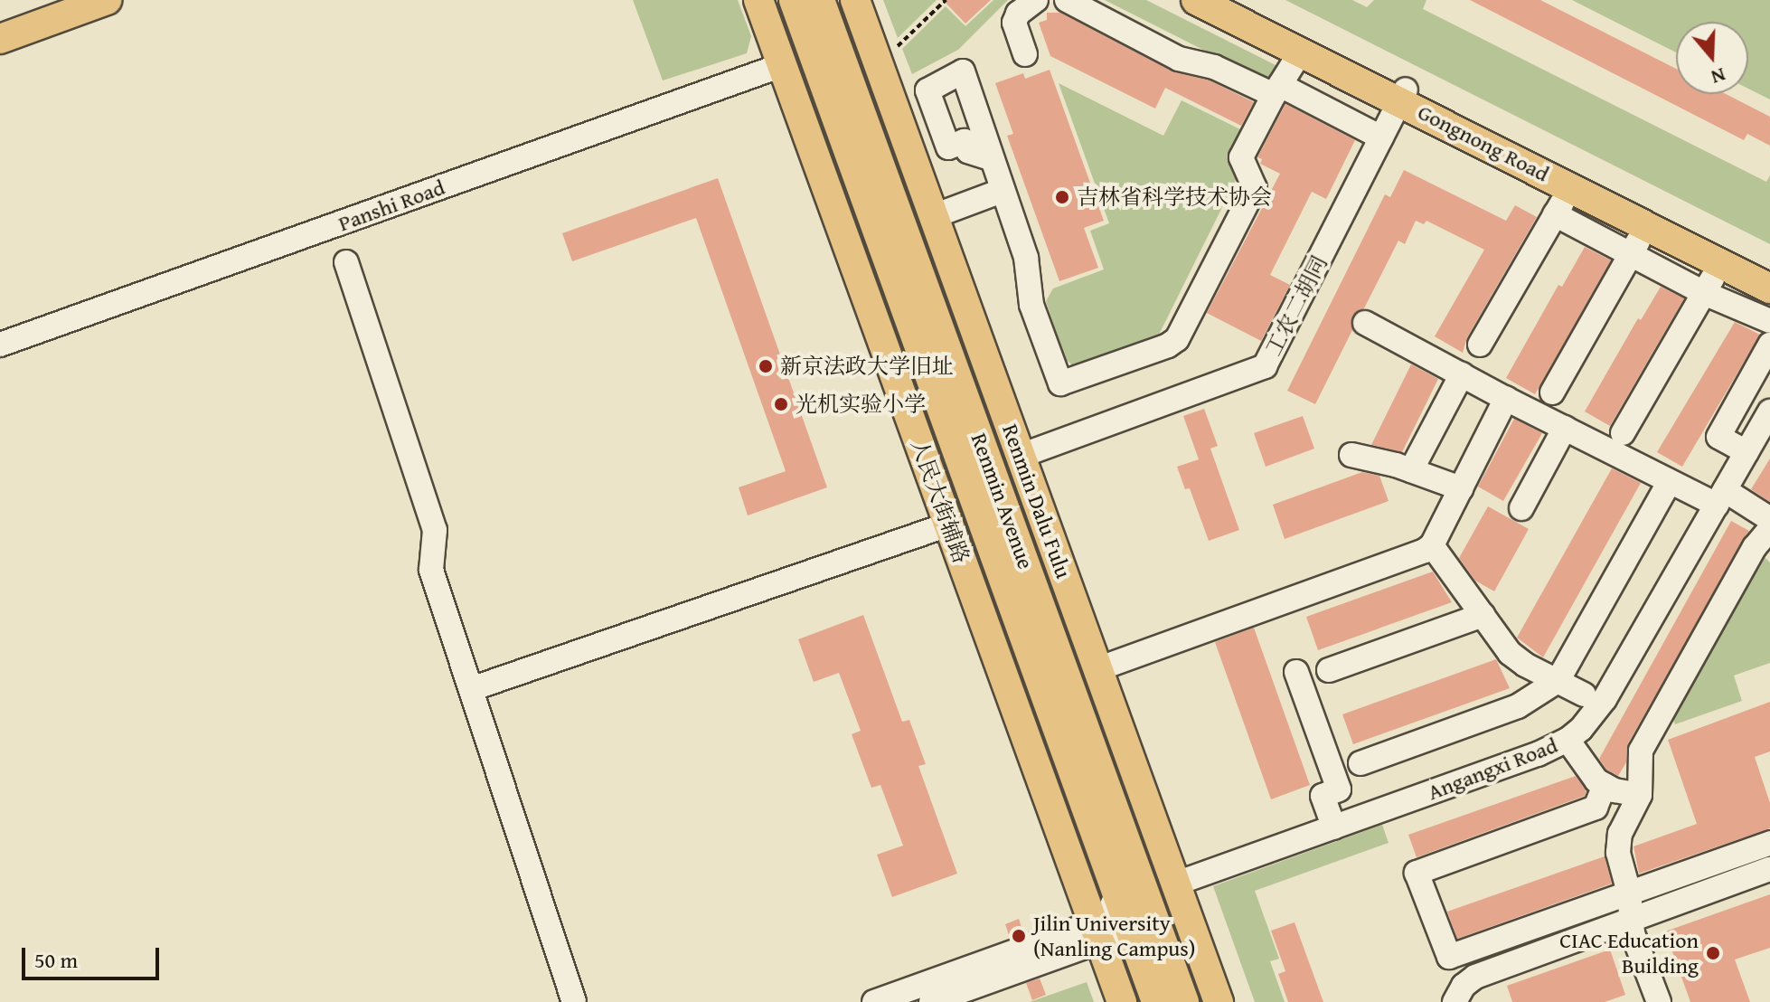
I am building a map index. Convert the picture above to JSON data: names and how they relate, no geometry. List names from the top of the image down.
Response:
{
  "streets": {
    "main road": [
      "Gongnong Road",
      "人民大街辅路",
      "Renmin Avenue",
      "Renmin Dalu Fulu"
    ],
    "street": ["Panshi Road", "工农二胡同", "Angangxi Road"]
  },
  "crossings": [
    ["Gongnong Road", "工农二胡同"],
    ["Panshi Road", "人民大街辅路"],
    ["工农二胡同", "Renmin Dalu Fulu"],
    ["Renmin Dalu Fulu", "Angangxi Road"]
  ],
  "places": [
    "吉林省科学技术协会",
    "新京法政大学旧址",
    "光机实验小学",
    "Jilin University (Nanling Campus)",
    "CIAC Education Building"
  ],
  "scale_bar": "50 m",
  "north": "bottom"
}
